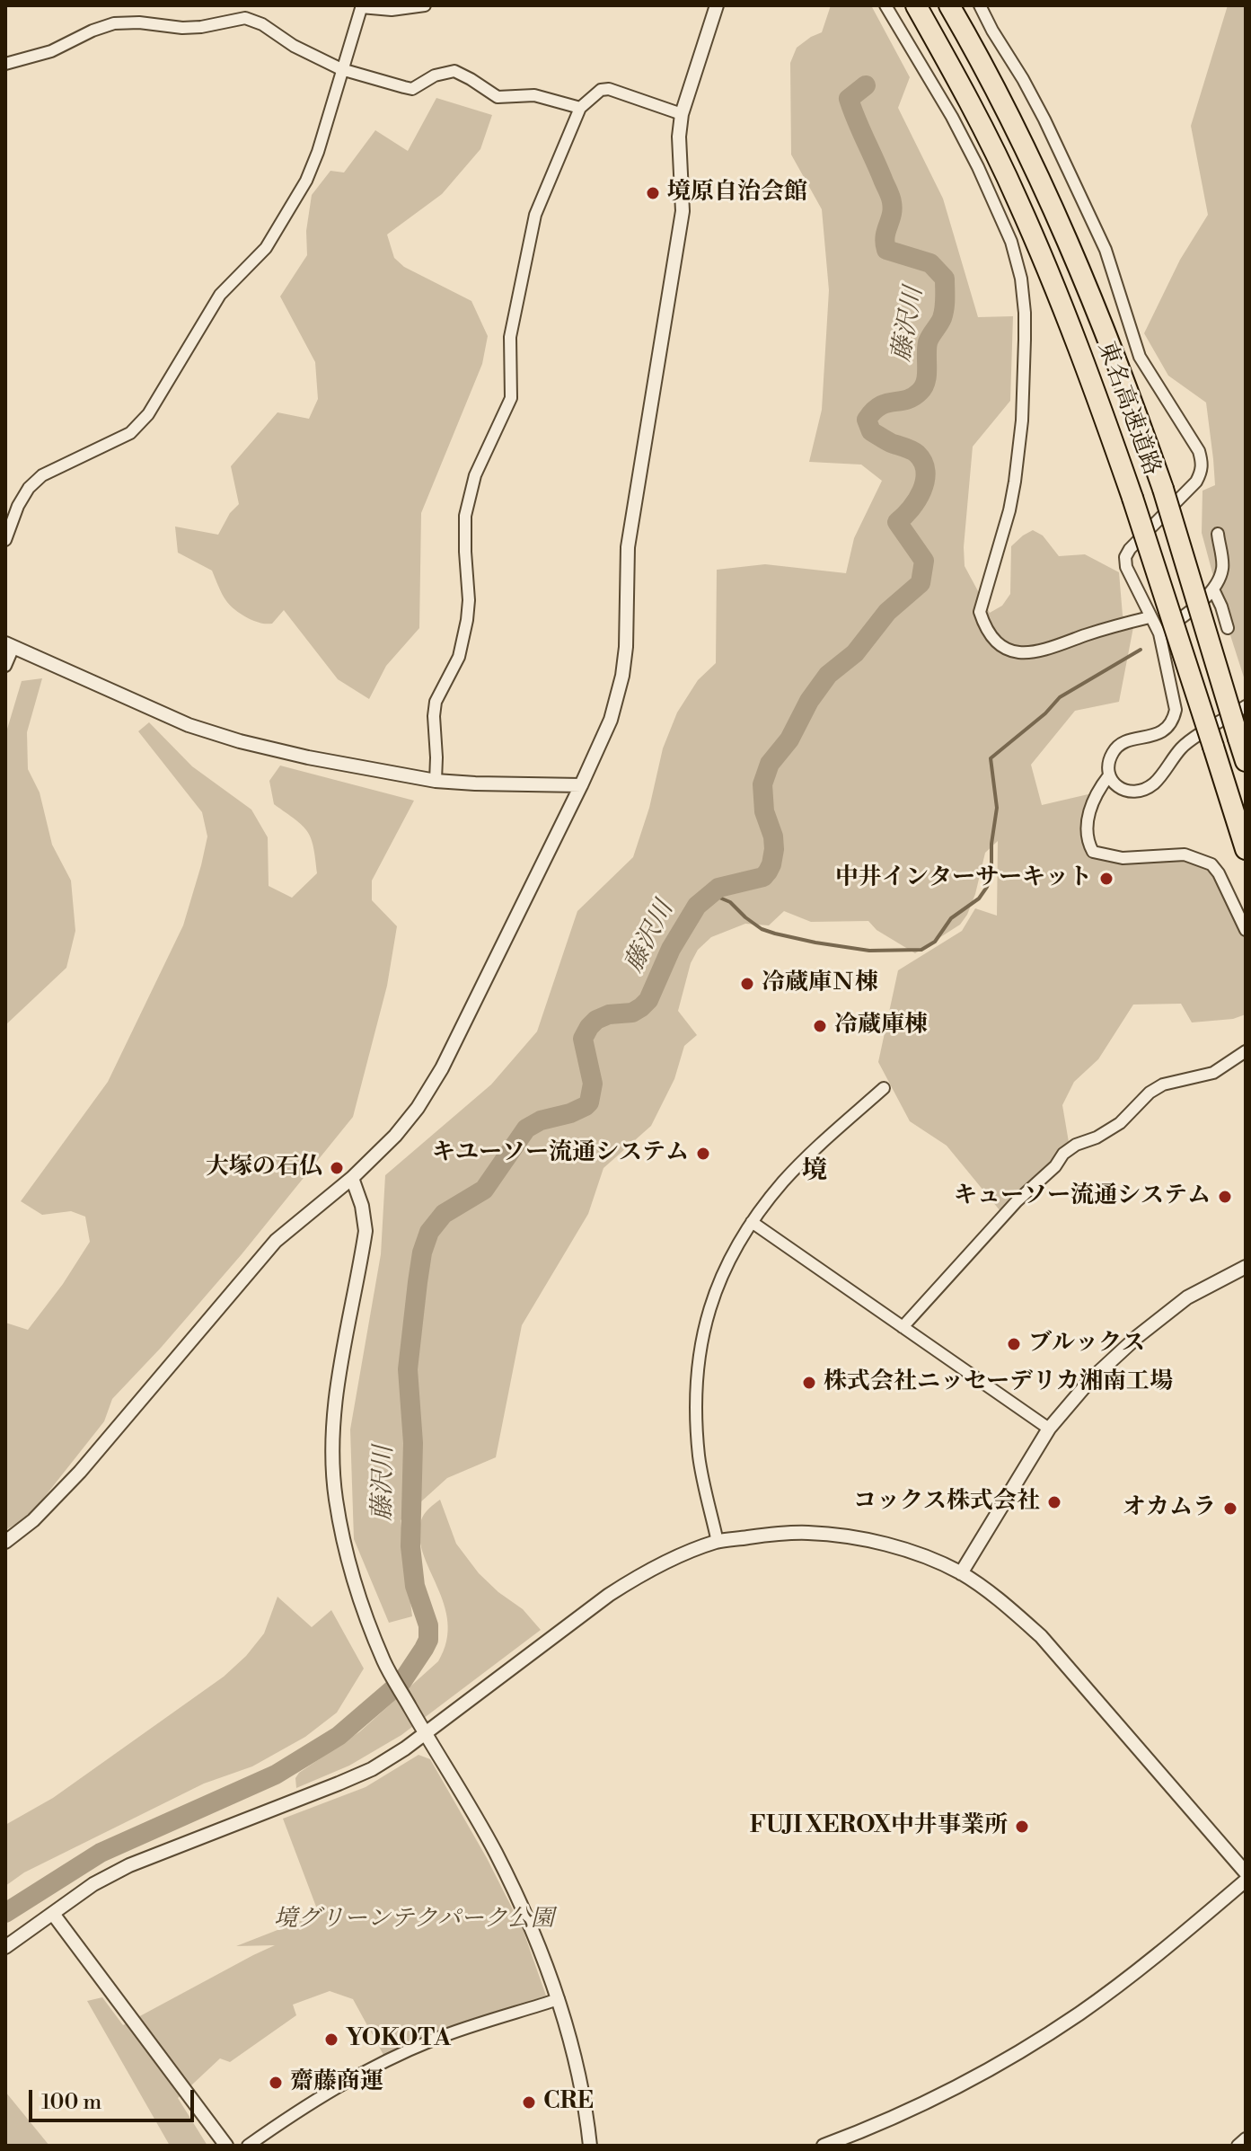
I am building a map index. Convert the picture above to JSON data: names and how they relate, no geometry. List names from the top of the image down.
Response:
{
  "streets": {
    "highway": ["東名高速道路"]
  },
  "districts": ["境"],
  "water": ["藤沢川"],
  "parks": ["境グリーンテクパーク公園"],
  "places": [
    "境原自治会館",
    "中井インターサーキット",
    "冷蔵庫Ｎ棟",
    "冷蔵庫棟",
    "キユーソー流通システム",
    "大塚の石仏",
    "キューソー流通システム",
    "ブルックス",
    "株式会社ニッセーデリカ湘南工場",
    "コックス株式会社",
    "オカムラ",
    "FUJI XEROX中井事業所",
    "YOKOTA",
    "齋藤商運",
    "CRE"
  ],
  "scale_bar": "100 m"
}
